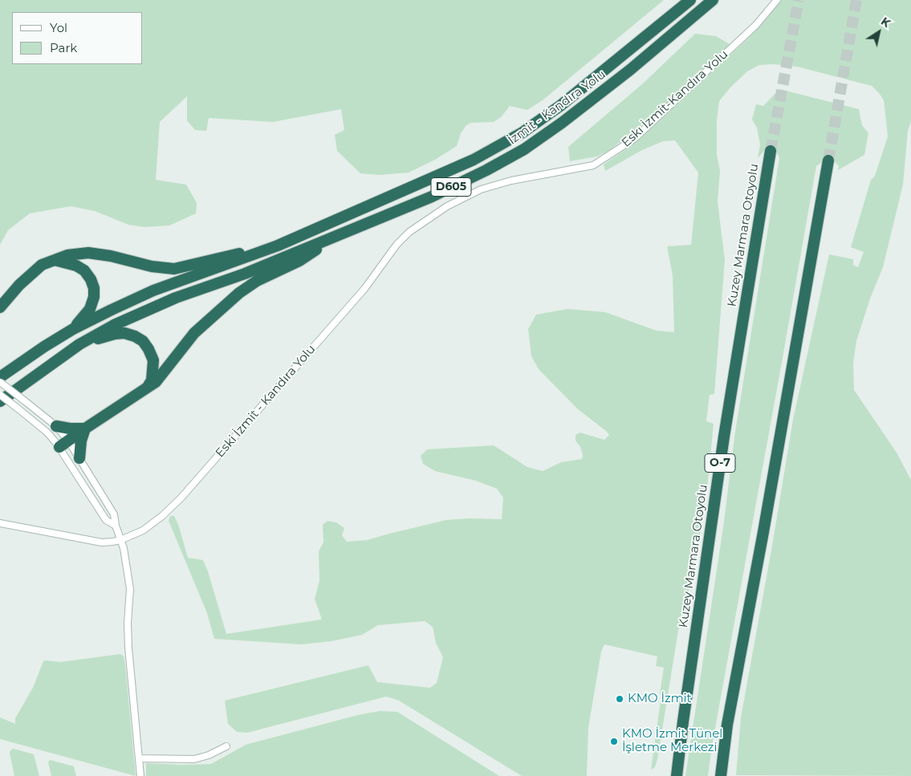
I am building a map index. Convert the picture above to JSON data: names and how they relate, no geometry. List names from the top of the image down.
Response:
{
  "streets": {
    "highway": [
      "İzmit - Kandıra Yolu",
      "D605",
      "Kuzey Marmara Otoyolu",
      "O-7"
    ],
    "street": ["Eskı İzmit-Kandıra Yolu", "Eski İzmit - Kandıra Yolu"]
  },
  "crossings": [
    ["Eskı İzmit-Kandıra Yolu", "Eski İzmit - Kandıra Yolu"]
  ],
  "places": ["KMO İzmit", "KMO İzmit Tünel İşletme Merkezi"],
  "legend": ["Yol", "Park"],
  "north": "top right"
}
